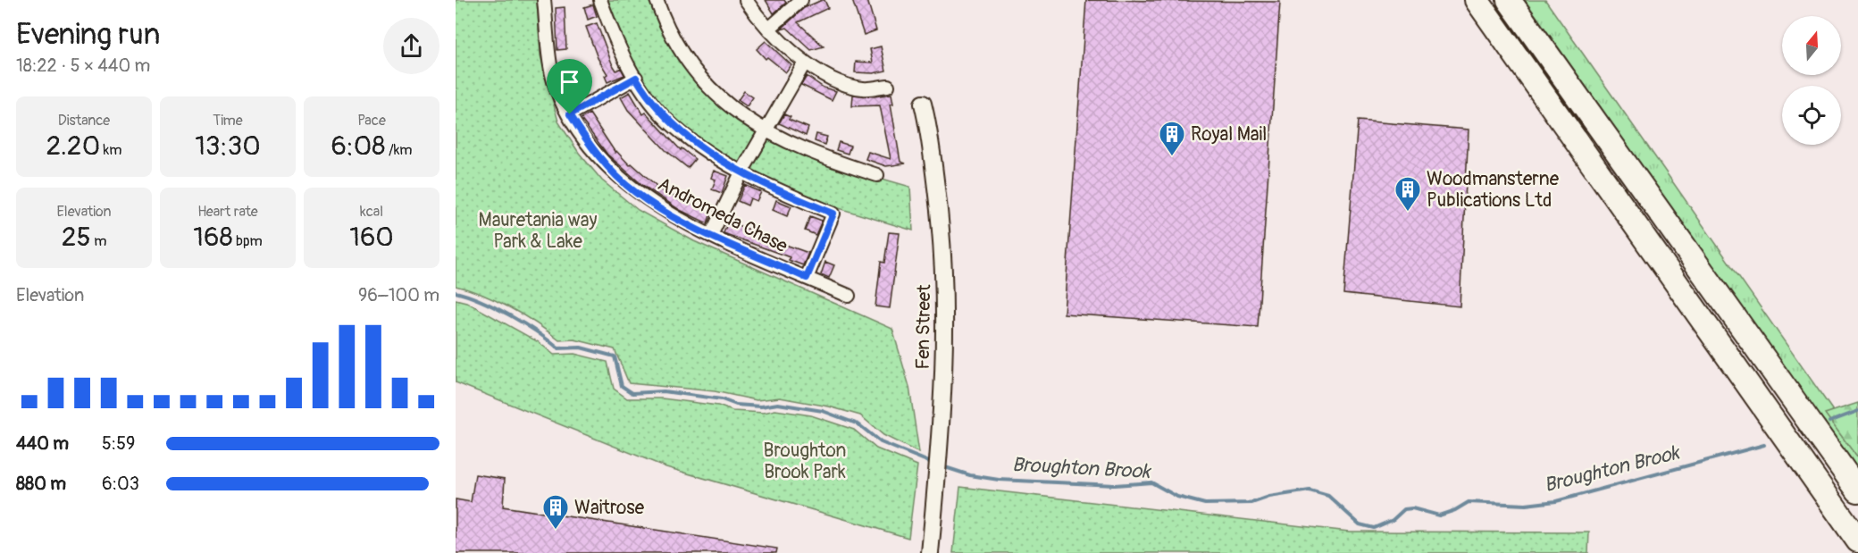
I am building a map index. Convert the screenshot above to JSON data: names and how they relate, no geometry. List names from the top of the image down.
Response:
{
  "streets": {
    "street": ["Andromeda Chase", "Fen Street"]
  },
  "water": ["Broughton Brook"],
  "parks": ["Mauretania way Park & Lake", "Broughton Brook Park"],
  "places": {
    "building": ["Royal Mail", "Woodmansterne Publications Ltd", "Waitrose"]
  },
  "north": "top",
  "page": {
    "heading": ["Evening run", "18:22 · 5 × 440 m"],
    "stats": [
      ["Distance", "2.20 km"],
      ["Time", "13:30"],
      ["Pace", "6:08 /km"],
      ["Elevation", "25 m"],
      ["Heart rate", "168 bpm"],
      ["kcal", "160"]
    ],
    "chart": ["Elevation", "96–100 m"],
    "list": [
      {
        "name": "440 m",
        "note": "5:59"
      },
      {
        "name": "880 m",
        "note": "6:03"
      }
    ]
  }
}
